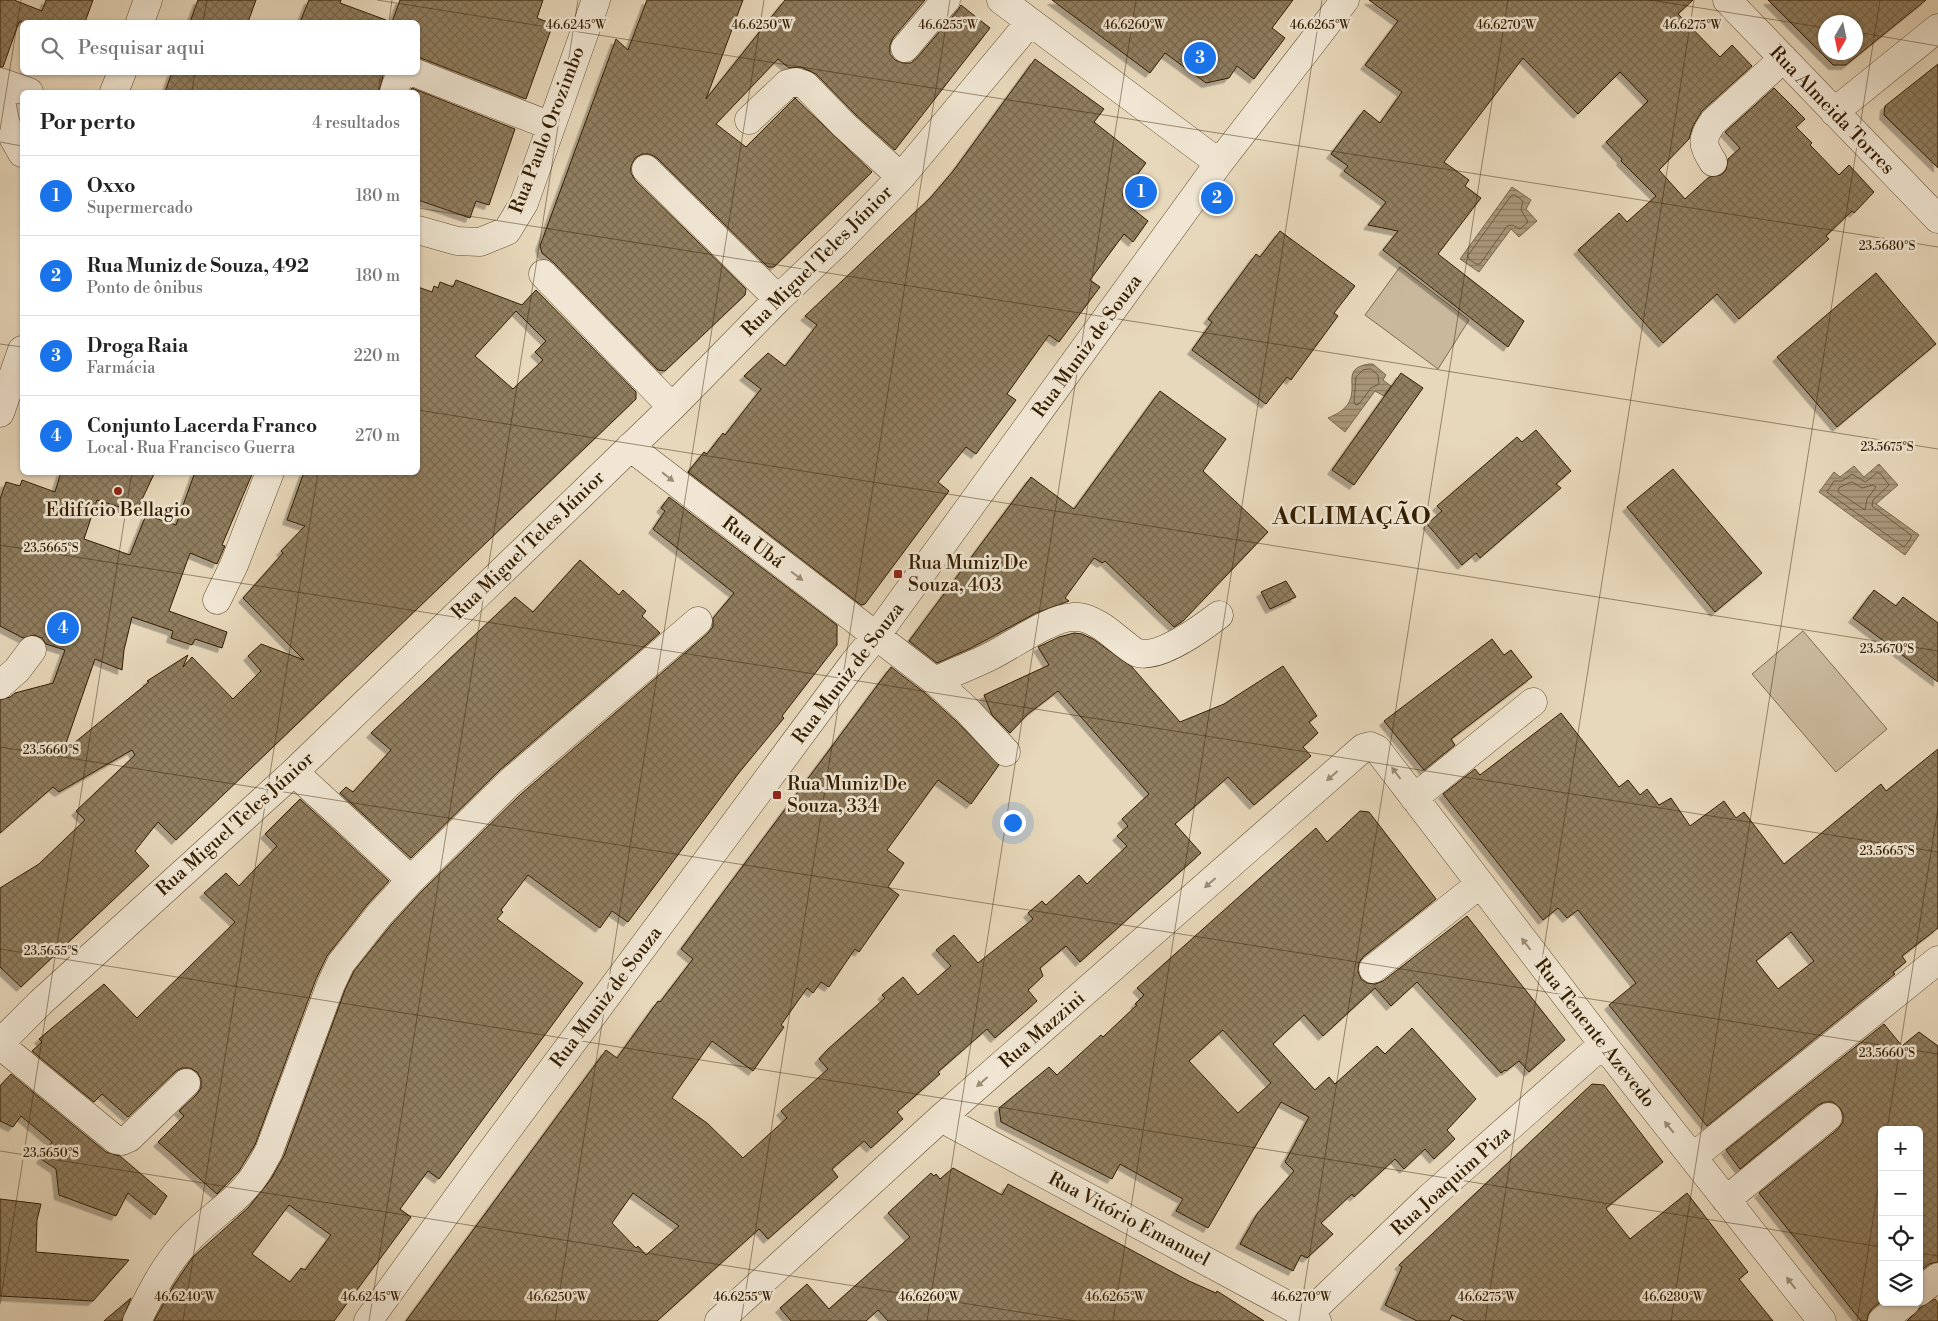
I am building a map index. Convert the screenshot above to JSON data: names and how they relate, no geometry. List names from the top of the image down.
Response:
{
  "streets": {
    "street": [
      "Rua Almeida Torres",
      "Rua Paulo Orozimbo",
      "Rua Miguel Teles Júnior",
      "Rua Muniz de Souza",
      "Rua Ubá",
      "Rua Mazzini",
      "Rua Tenente Azevedo",
      "Rua Joaquim Piza",
      "Rua Vitório Emanuel"
    ]
  },
  "crossings": [
    ["Rua Miguel Teles Júnior", "Rua Ubá"],
    ["Rua Muniz de Souza", "Rua Ubá"],
    ["Rua Mazzini", "Rua Tenente Azevedo"],
    ["Rua Mazzini", "Rua Vitório Emanuel"],
    ["Rua Tenente Azevedo", "Rua Joaquim Piza"],
    ["Rua Joaquim Piza", "Rua Vitório Emanuel"]
  ],
  "one_way": ["Rua Ubá", "Rua Mazzini", "Rua Tenente Azevedo"],
  "districts": ["ACLIMAÇÃO"],
  "places": {
    "other": ["Edifício Bellagio"],
    "transit": ["Rua Muniz De Souza, 403", "Rua Muniz De Souza, 334"]
  },
  "north": "bottom",
  "page": {
    "search": "Pesquisar aqui",
    "pins": [
      "3",
      "1",
      "2",
      "4"
    ],
    "heading": ["Por perto", "4 resultados"],
    "list": [
      {
        "mark": "1",
        "name": "Oxxo",
        "note": "Supermercado",
        "value": "180 m"
      },
      {
        "mark": "2",
        "name": "Rua Muniz de Souza, 492",
        "note": "Ponto de ônibus",
        "value": "180 m"
      },
      {
        "mark": "3",
        "name": "Droga Raia",
        "note": "Farmácia",
        "value": "220 m"
      },
      {
        "mark": "4",
        "name": "Conjunto Lacerda Franco",
        "note": "Local · Rua Francisco Guerra",
        "value": "270 m"
      }
    ],
    "map_buttons": ["+", "−"]
  },
  "coordinates": [
    "46.6245°W",
    "46.6250°W",
    "46.6255°W",
    "46.6260°W",
    "46.6265°W",
    "46.6270°W",
    "46.6275°W",
    "23.5680°S",
    "23.5675°S",
    "23.5665°S",
    "23.5670°S",
    "23.5660°S",
    "23.5655°S",
    "23.5650°S",
    "46.6240°W",
    "46.6280°W"
  ]
}
